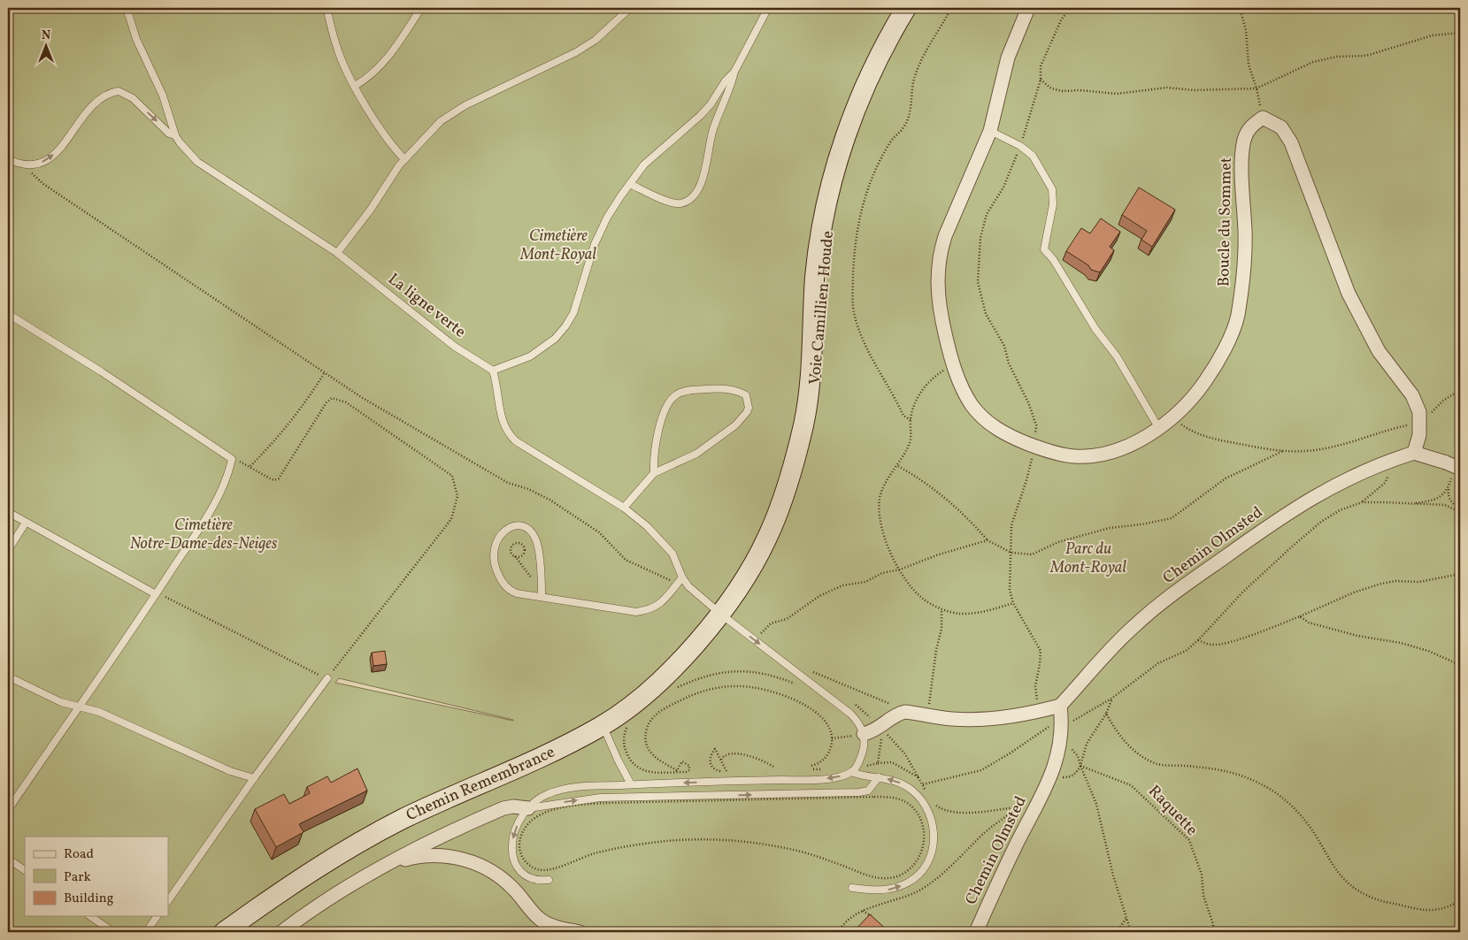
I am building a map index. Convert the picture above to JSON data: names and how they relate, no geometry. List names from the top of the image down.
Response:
{
  "streets": {
    "street": [
      "Boucle du Sommet",
      "Voie Camillien-Houde",
      "Chemin Olmsted",
      "Chemin Remembrance"
    ],
    "lane": ["La ligne verte"],
    "path": ["Raquette"]
  },
  "crossings": [
    ["Voie Camillien-Houde", "Chemin Remembrance"]
  ],
  "parks": ["Cimetière Mont-Royal", "Cimetière Notre-Dame-des-Neiges", "Parc du Mont-Royal"],
  "legend": ["Road", "Park", "Building"],
  "north": "top"
}
